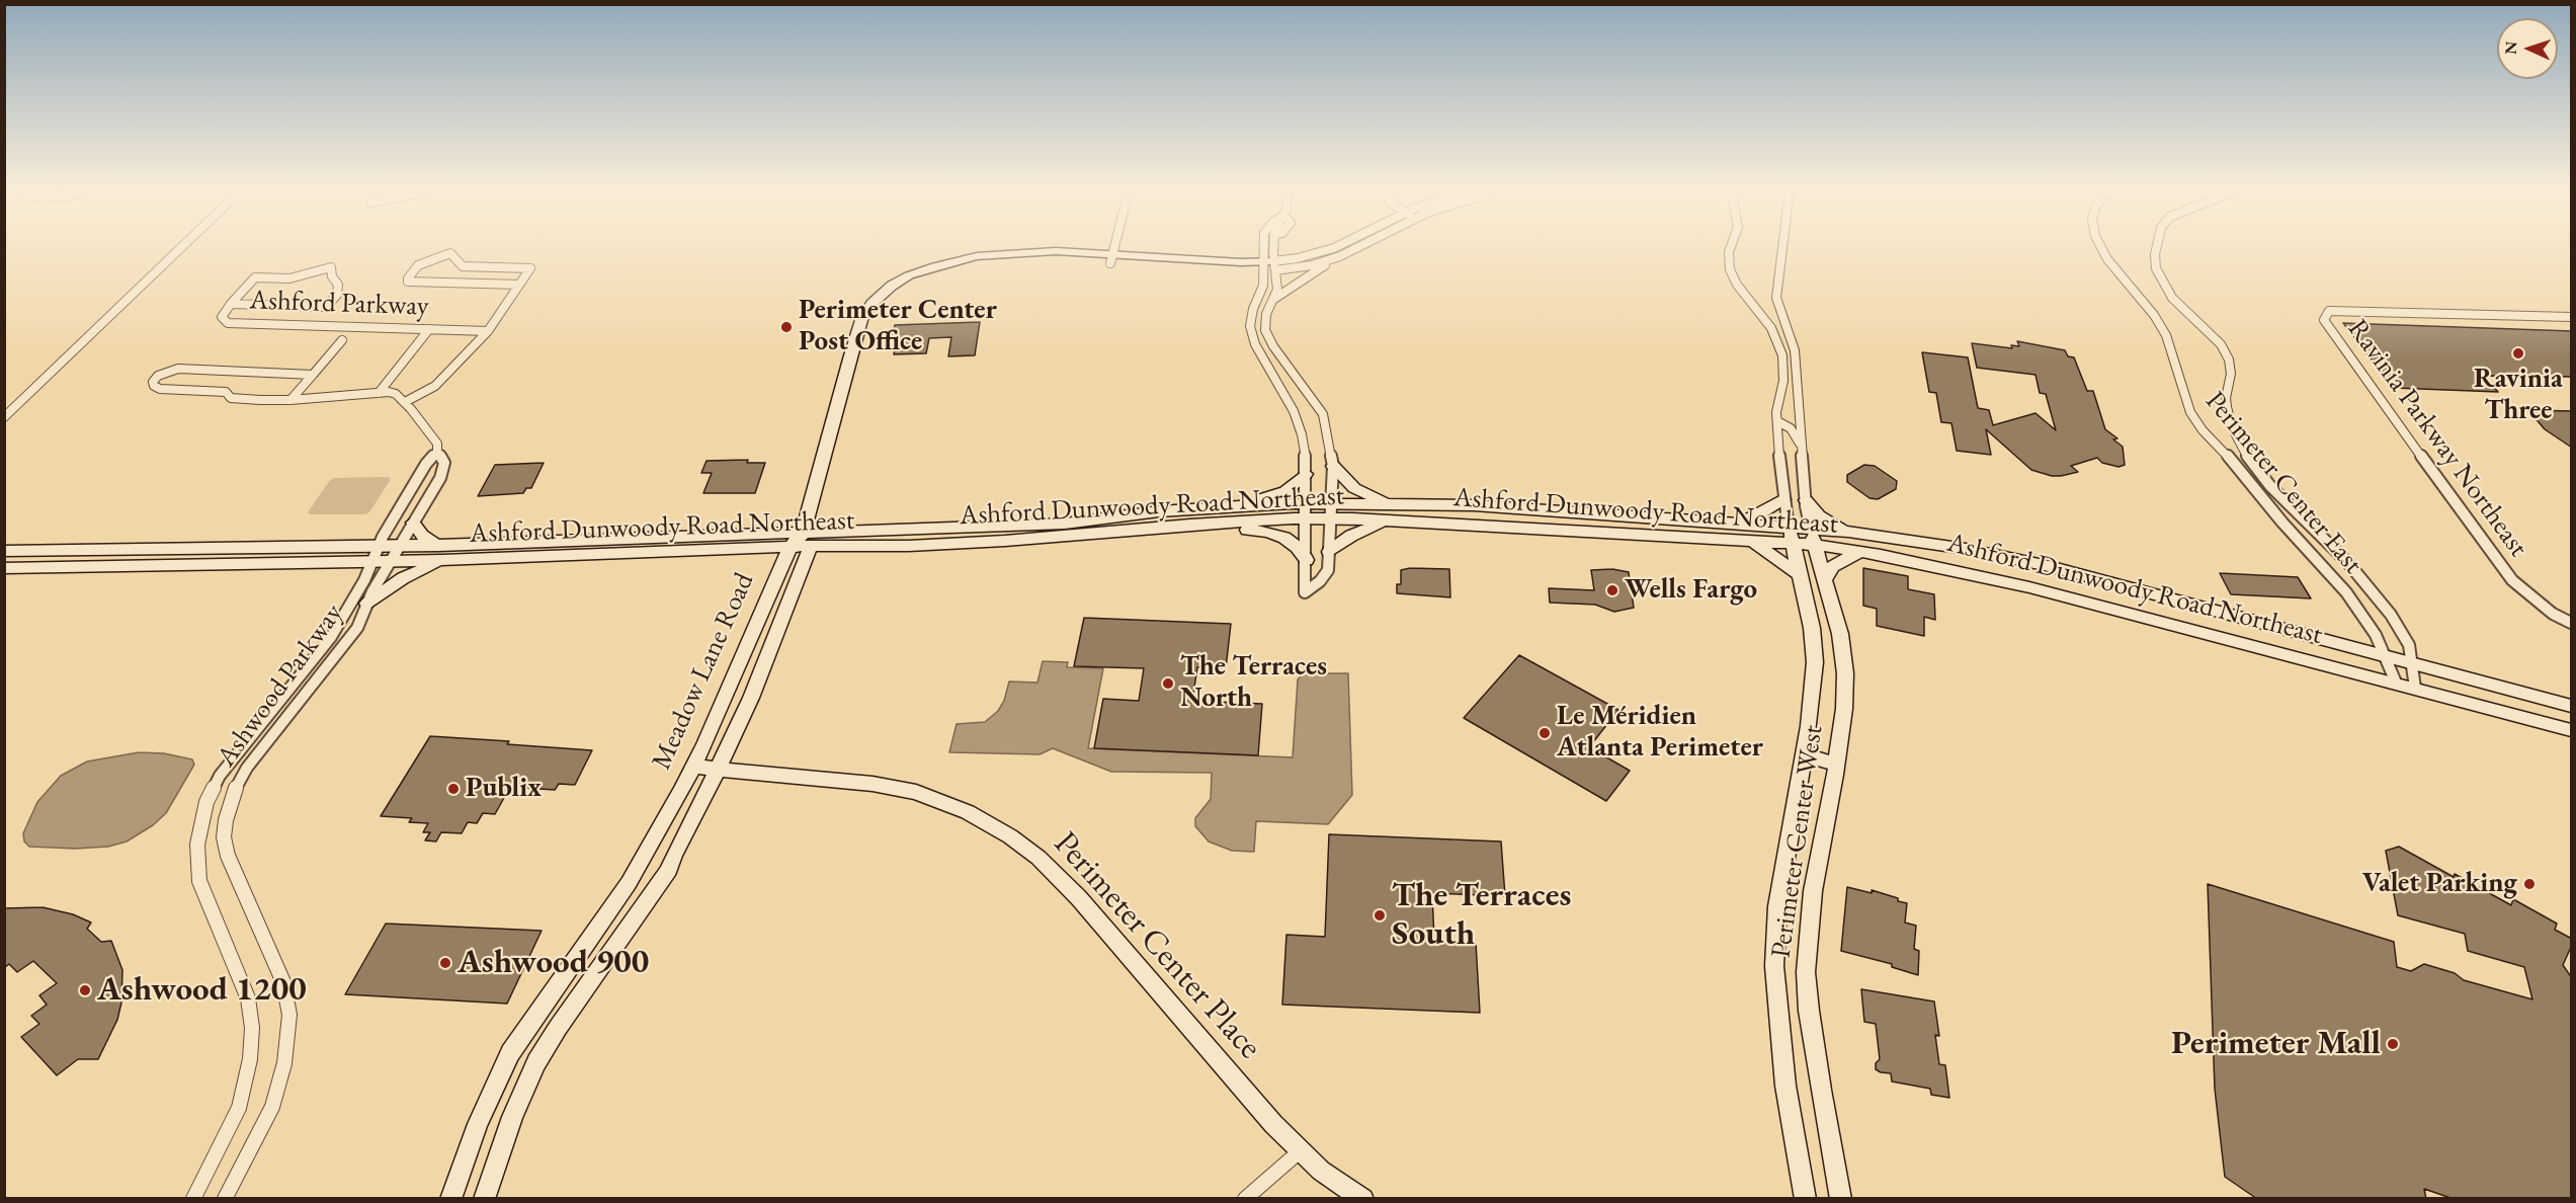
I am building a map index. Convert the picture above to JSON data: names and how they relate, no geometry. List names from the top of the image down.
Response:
{
  "streets": {
    "main road": [
      "Ashford Dunwoody Road Northeast",
      "Meadow Lane Road",
      "Perimeter Center West",
      "Perimeter Center Place"
    ],
    "street": [
      "Ashford Parkway",
      "Ravinia Parkway Northeast",
      "Perimeter Center East",
      "Ashwood Parkway"
    ]
  },
  "crossings": [
    ["Perimeter Center East", "Ashford Dunwoody Road Northeast"],
    ["Ashford Dunwoody Road Northeast", "Meadow Lane Road"],
    ["Ashford Dunwoody Road Northeast", "Ashwood Parkway"],
    ["Ashford Dunwoody Road Northeast", "Perimeter Center West"],
    ["Meadow Lane Road", "Perimeter Center Place"]
  ],
  "places": [
    "Perimeter Center Post Office",
    "Ravinia Three",
    "Wells Fargo",
    "The Terraces North",
    "Le Méridien Atlanta Perimeter",
    "Publix",
    "Valet Parking",
    "The Terraces South",
    "Ashwood 900",
    "Ashwood 1200",
    "Perimeter Mall"
  ],
  "north": "left"
}
